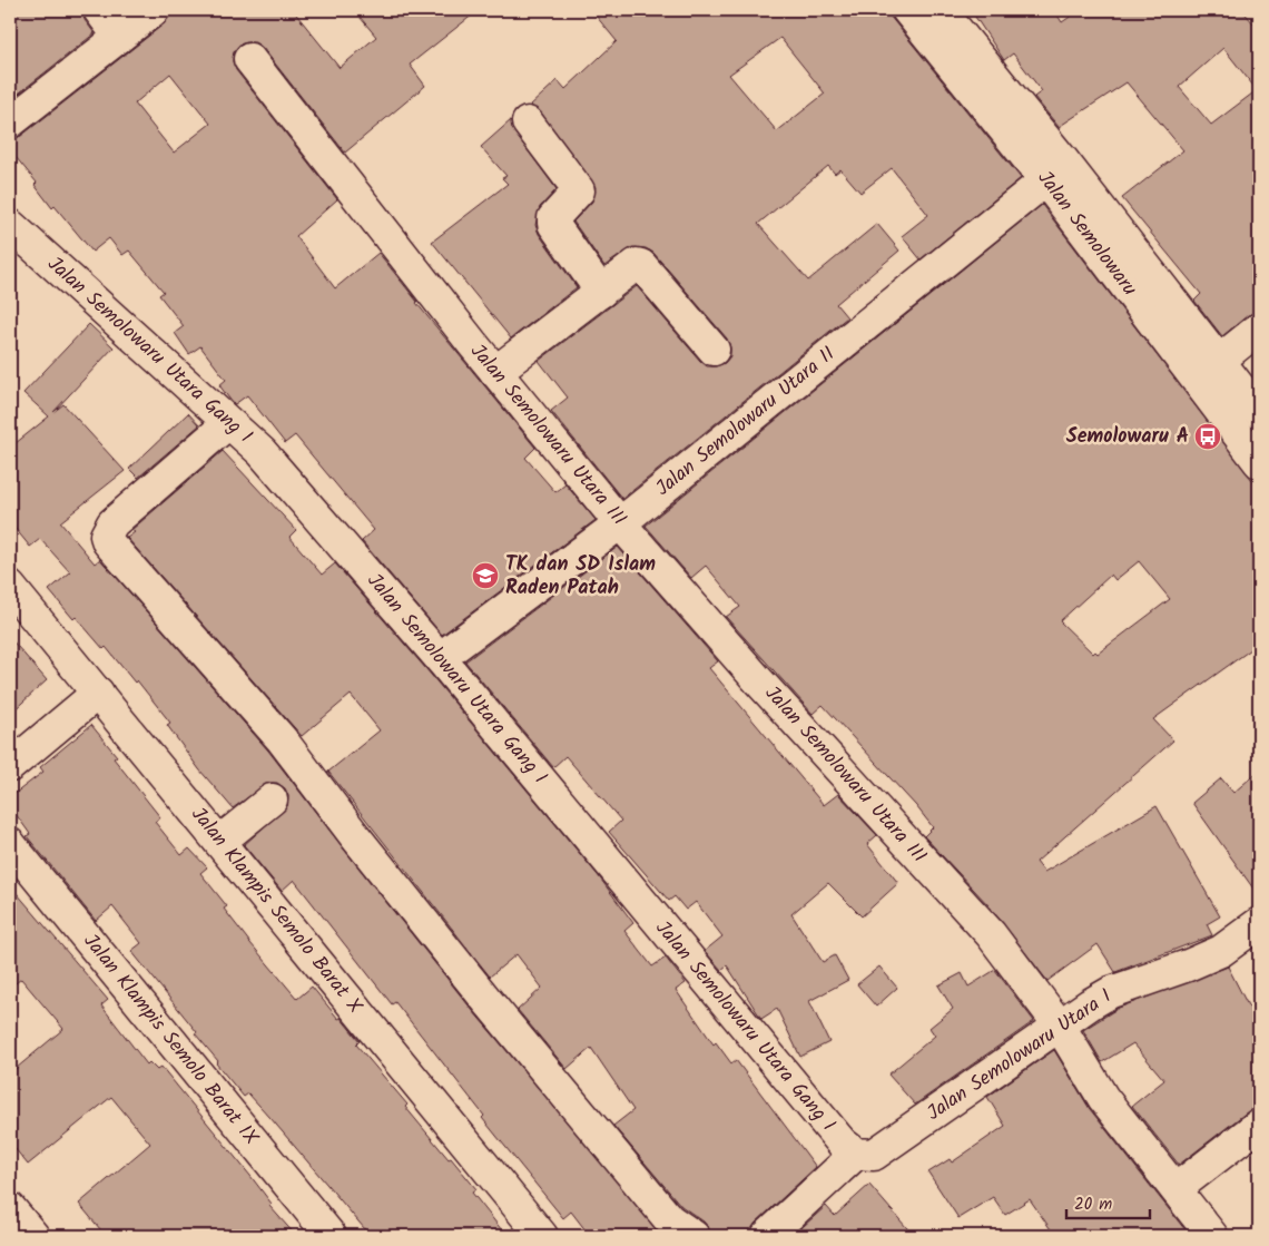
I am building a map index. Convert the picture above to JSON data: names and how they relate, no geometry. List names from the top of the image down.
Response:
{
  "streets": {
    "street": [
      "Jalan Semolowaru",
      "Jalan Semolowaru Utara Gang I",
      "Jalan Semolowaru Utara II",
      "Jalan Semolowaru Utara III",
      "Jalan Klampis Semolo Barat X",
      "Jalan Klampis Semolo Barat IX",
      "Jalan Semolowaru Utara I"
    ]
  },
  "crossings": [
    ["Jalan Semolowaru", "Jalan Semolowaru Utara II"],
    ["Jalan Semolowaru Utara Gang I", "Jalan Semolowaru Utara II"],
    ["Jalan Semolowaru Utara Gang I", "Jalan Semolowaru Utara I"],
    ["Jalan Semolowaru Utara II", "Jalan Semolowaru Utara III"],
    ["Jalan Semolowaru Utara III", "Jalan Semolowaru Utara I"]
  ],
  "places": {
    "bus stop": ["Semolowaru A"],
    "school or university": ["TK dan SD Islam Raden Patah"]
  },
  "scale_bar": "20 m"
}
